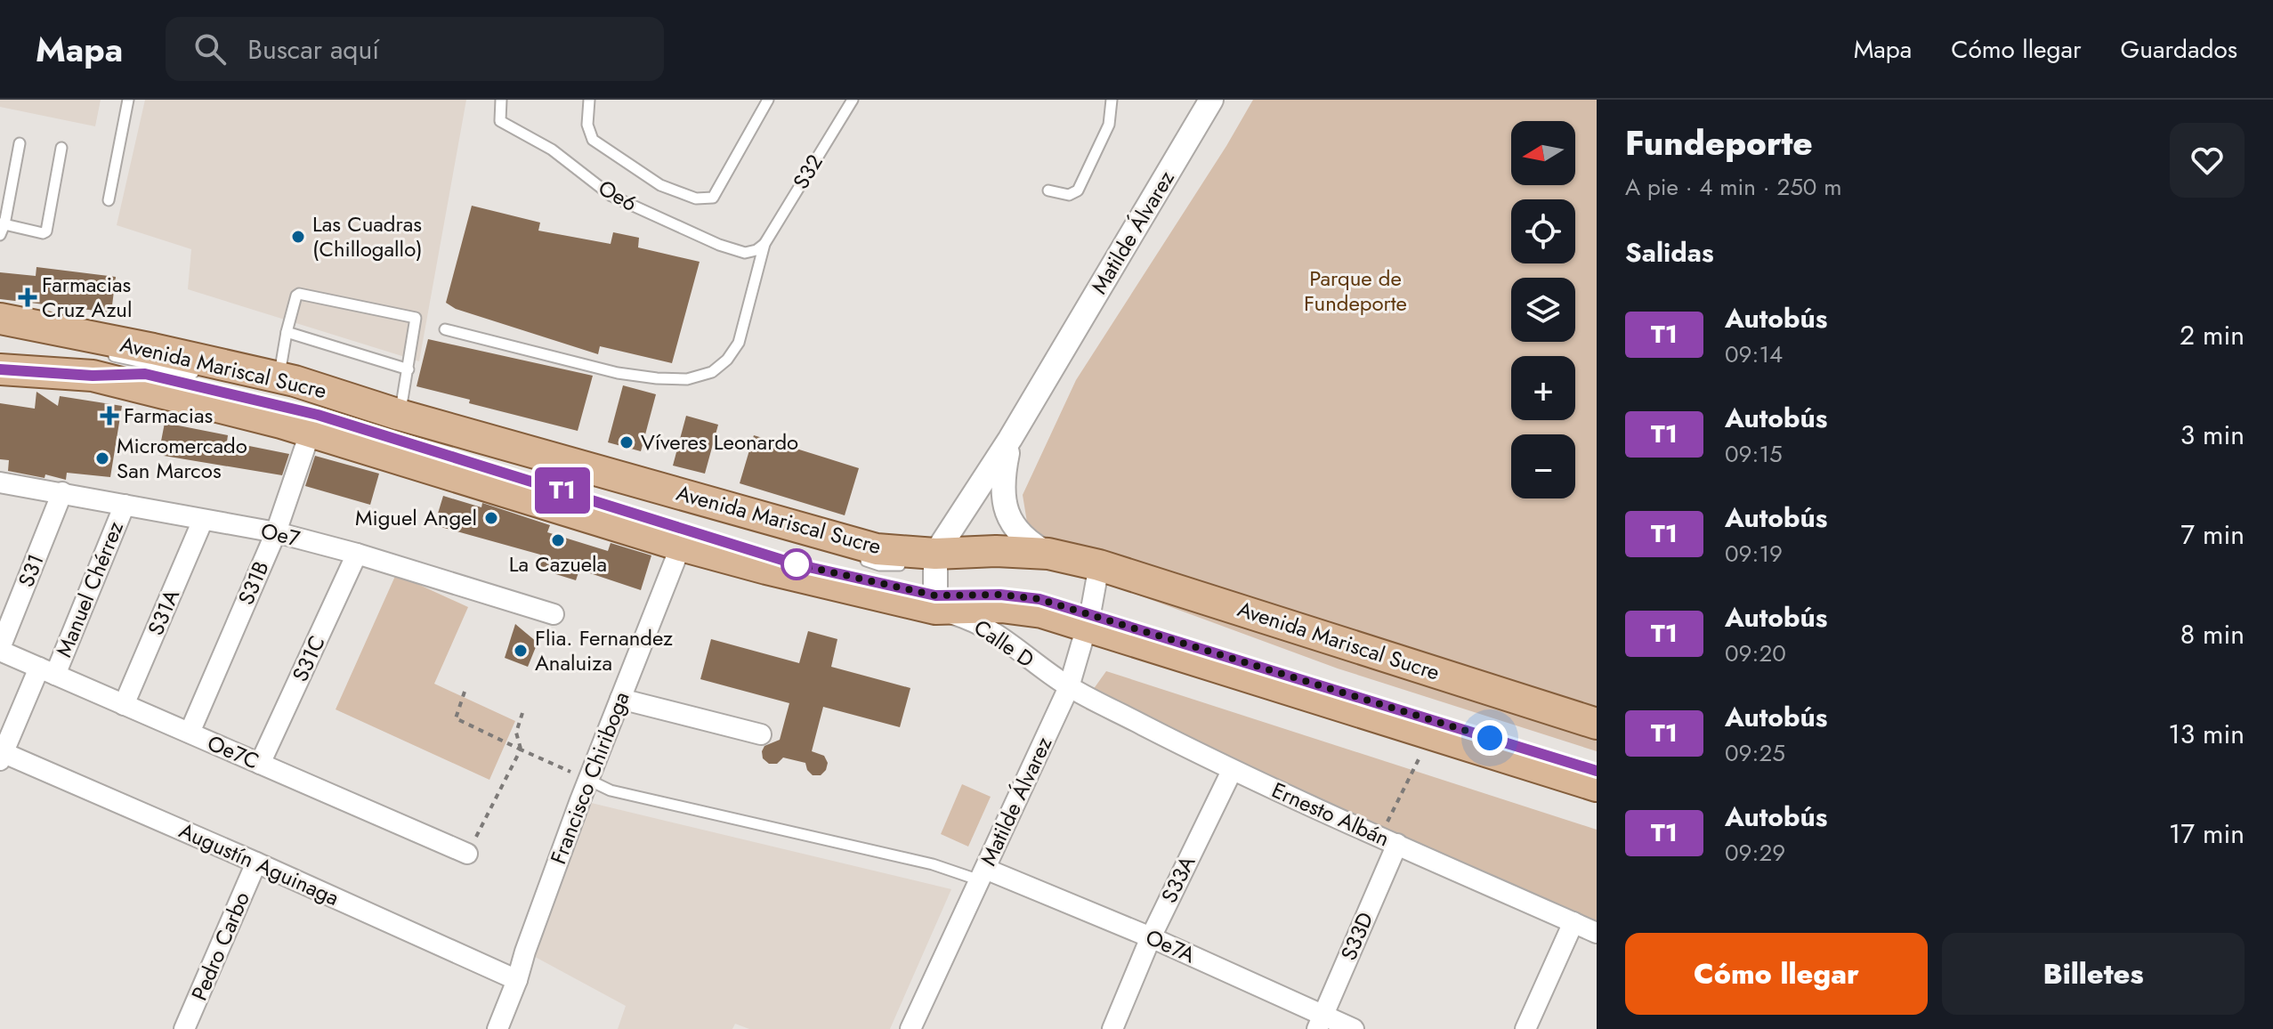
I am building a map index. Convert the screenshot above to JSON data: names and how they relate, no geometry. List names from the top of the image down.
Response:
{
  "streets": {
    "main road": ["Avenida Mariscal Sucre"],
    "street": [
      "Matilde Álvarez",
      "Oe7",
      "S31",
      "S31B",
      "Manuel Chérrez",
      "S31A",
      "Calle D",
      "S31C",
      "Oe7C",
      "Francisco Chiriboga",
      "Ernesto Albán",
      "Augustín Aguinaga",
      "S33A",
      "S33D",
      "Pedro Carbo",
      "Oe7A"
    ],
    "lane": ["S32", "Oe6"]
  },
  "crossings": [
    ["S32", "Oe6"],
    ["Matilde Álvarez", "Avenida Mariscal Sucre"],
    ["Matilde Álvarez", "Calle D"],
    ["Matilde Álvarez", "Ernesto Albán"],
    ["Matilde Álvarez", "Oe7A"],
    ["Avenida Mariscal Sucre", "S31B"],
    ["Avenida Mariscal Sucre", "Calle D"],
    ["Avenida Mariscal Sucre", "Francisco Chiriboga"],
    ["Oe7", "S31"],
    ["Oe7", "S31B"],
    ["Oe7", "Manuel Chérrez"],
    ["Oe7", "S31A"],
    ["Oe7", "S31C"],
    ["S31", "Oe7C"],
    ["S31B", "Oe7C"],
    ["Manuel Chérrez", "Oe7C"],
    ["Manuel Chérrez", "Augustín Aguinaga"],
    ["S31A", "Oe7C"],
    ["Calle D", "Ernesto Albán"],
    ["S31C", "Oe7C"],
    ["Francisco Chiriboga", "Augustín Aguinaga"],
    ["Ernesto Albán", "S33A"],
    ["Ernesto Albán", "S33D"],
    ["Augustín Aguinaga", "Pedro Carbo"],
    ["S33A", "Oe7A"],
    ["S33D", "Oe7A"]
  ],
  "parks": ["Parque de Fundeporte"],
  "places": {
    "other": [
      "Las Cuadras (Chillogallo)",
      "Víveres Leonardo",
      "Micromercado San Marcos",
      "Miguel Angel",
      "La Cazuela",
      "Flia. Fernandez Analuiza"
    ],
    "health": ["Farmacias Cruz Azul", "Farmacias"]
  },
  "lines": ["bus line T1"],
  "north": "left",
  "page": {
    "header": "Mapa",
    "search": "Buscar aquí",
    "nav": ["Mapa", "Cómo llegar", "Guardados"],
    "on_map": "T1",
    "heading": [
      ["Fundeporte", "A pie · 4 min · 250 m"],
      "Salidas"
    ],
    "map_buttons": ["+", "−"],
    "list": [
      {
        "mark": "T1",
        "name": "Autobús",
        "note": "09:14",
        "value": "2 min"
      },
      {
        "mark": "T1",
        "name": "Autobús",
        "note": "09:15",
        "value": "3 min"
      },
      {
        "mark": "T1",
        "name": "Autobús",
        "note": "09:19",
        "value": "7 min"
      },
      {
        "mark": "T1",
        "name": "Autobús",
        "note": "09:20",
        "value": "8 min"
      },
      {
        "mark": "T1",
        "name": "Autobús",
        "note": "09:25",
        "value": "13 min"
      },
      {
        "mark": "T1",
        "name": "Autobús",
        "note": "09:29",
        "value": "17 min"
      }
    ],
    "buttons": ["Cómo llegar", "Billetes"]
  }
}
